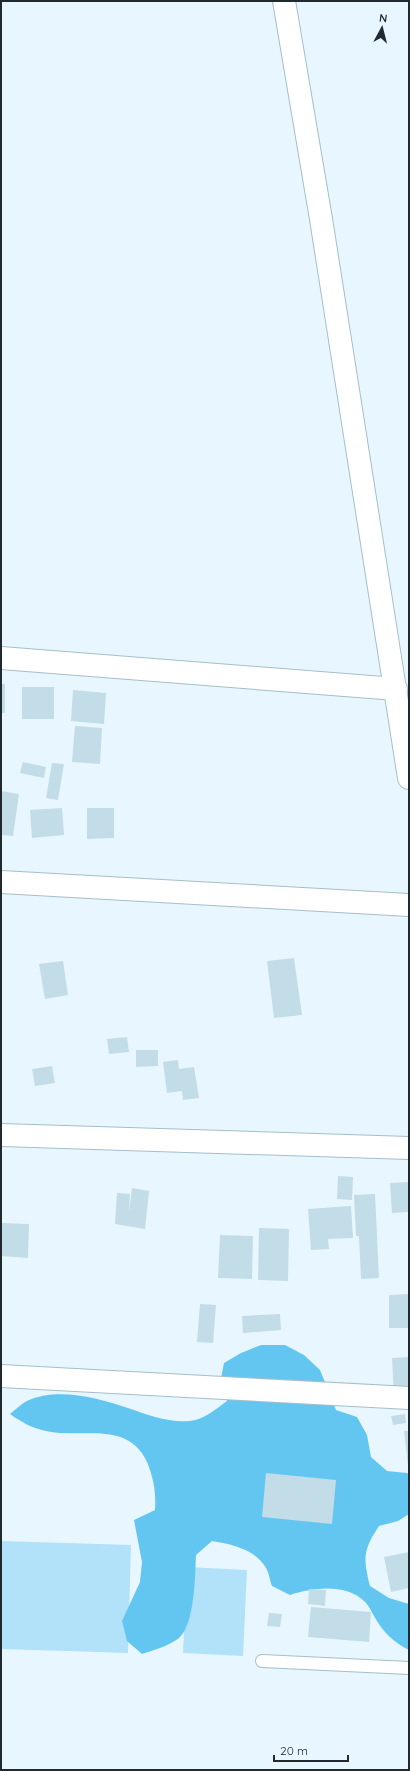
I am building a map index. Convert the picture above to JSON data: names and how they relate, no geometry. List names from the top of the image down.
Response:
{
  "scale_bar": "20 m",
  "north": "top"
}
